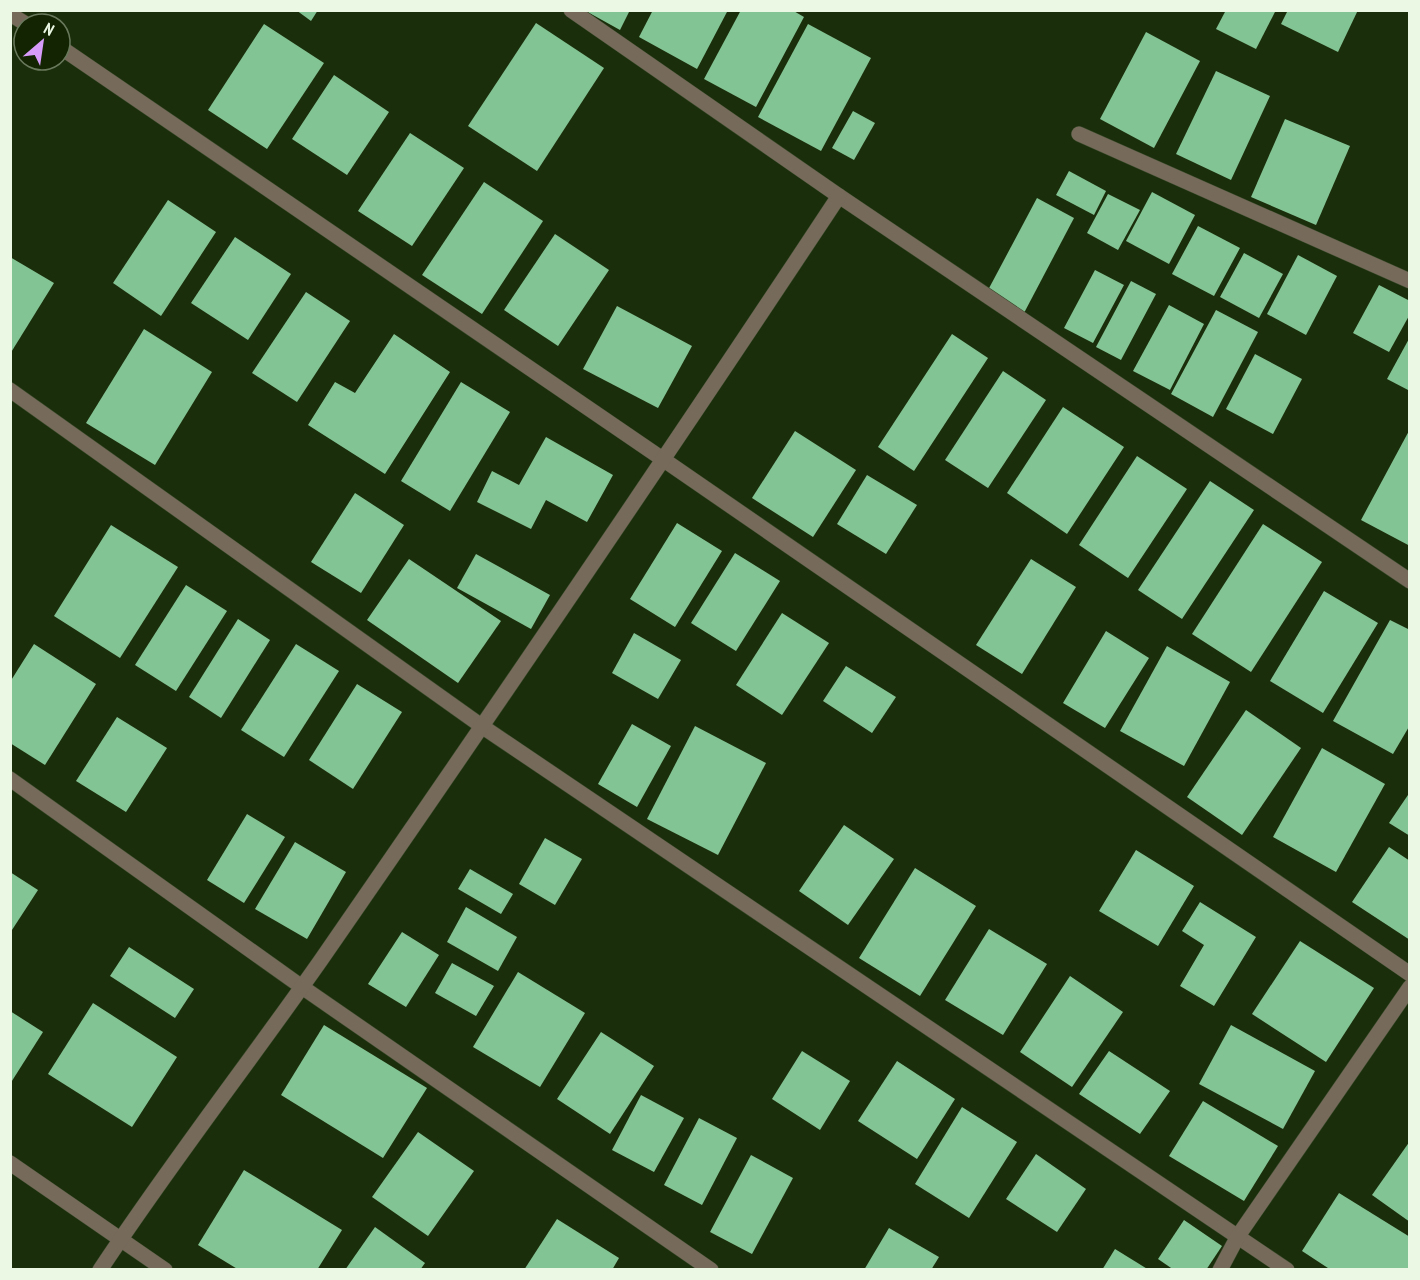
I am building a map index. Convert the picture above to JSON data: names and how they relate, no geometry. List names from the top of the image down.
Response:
{
  "north": "top right"
}
